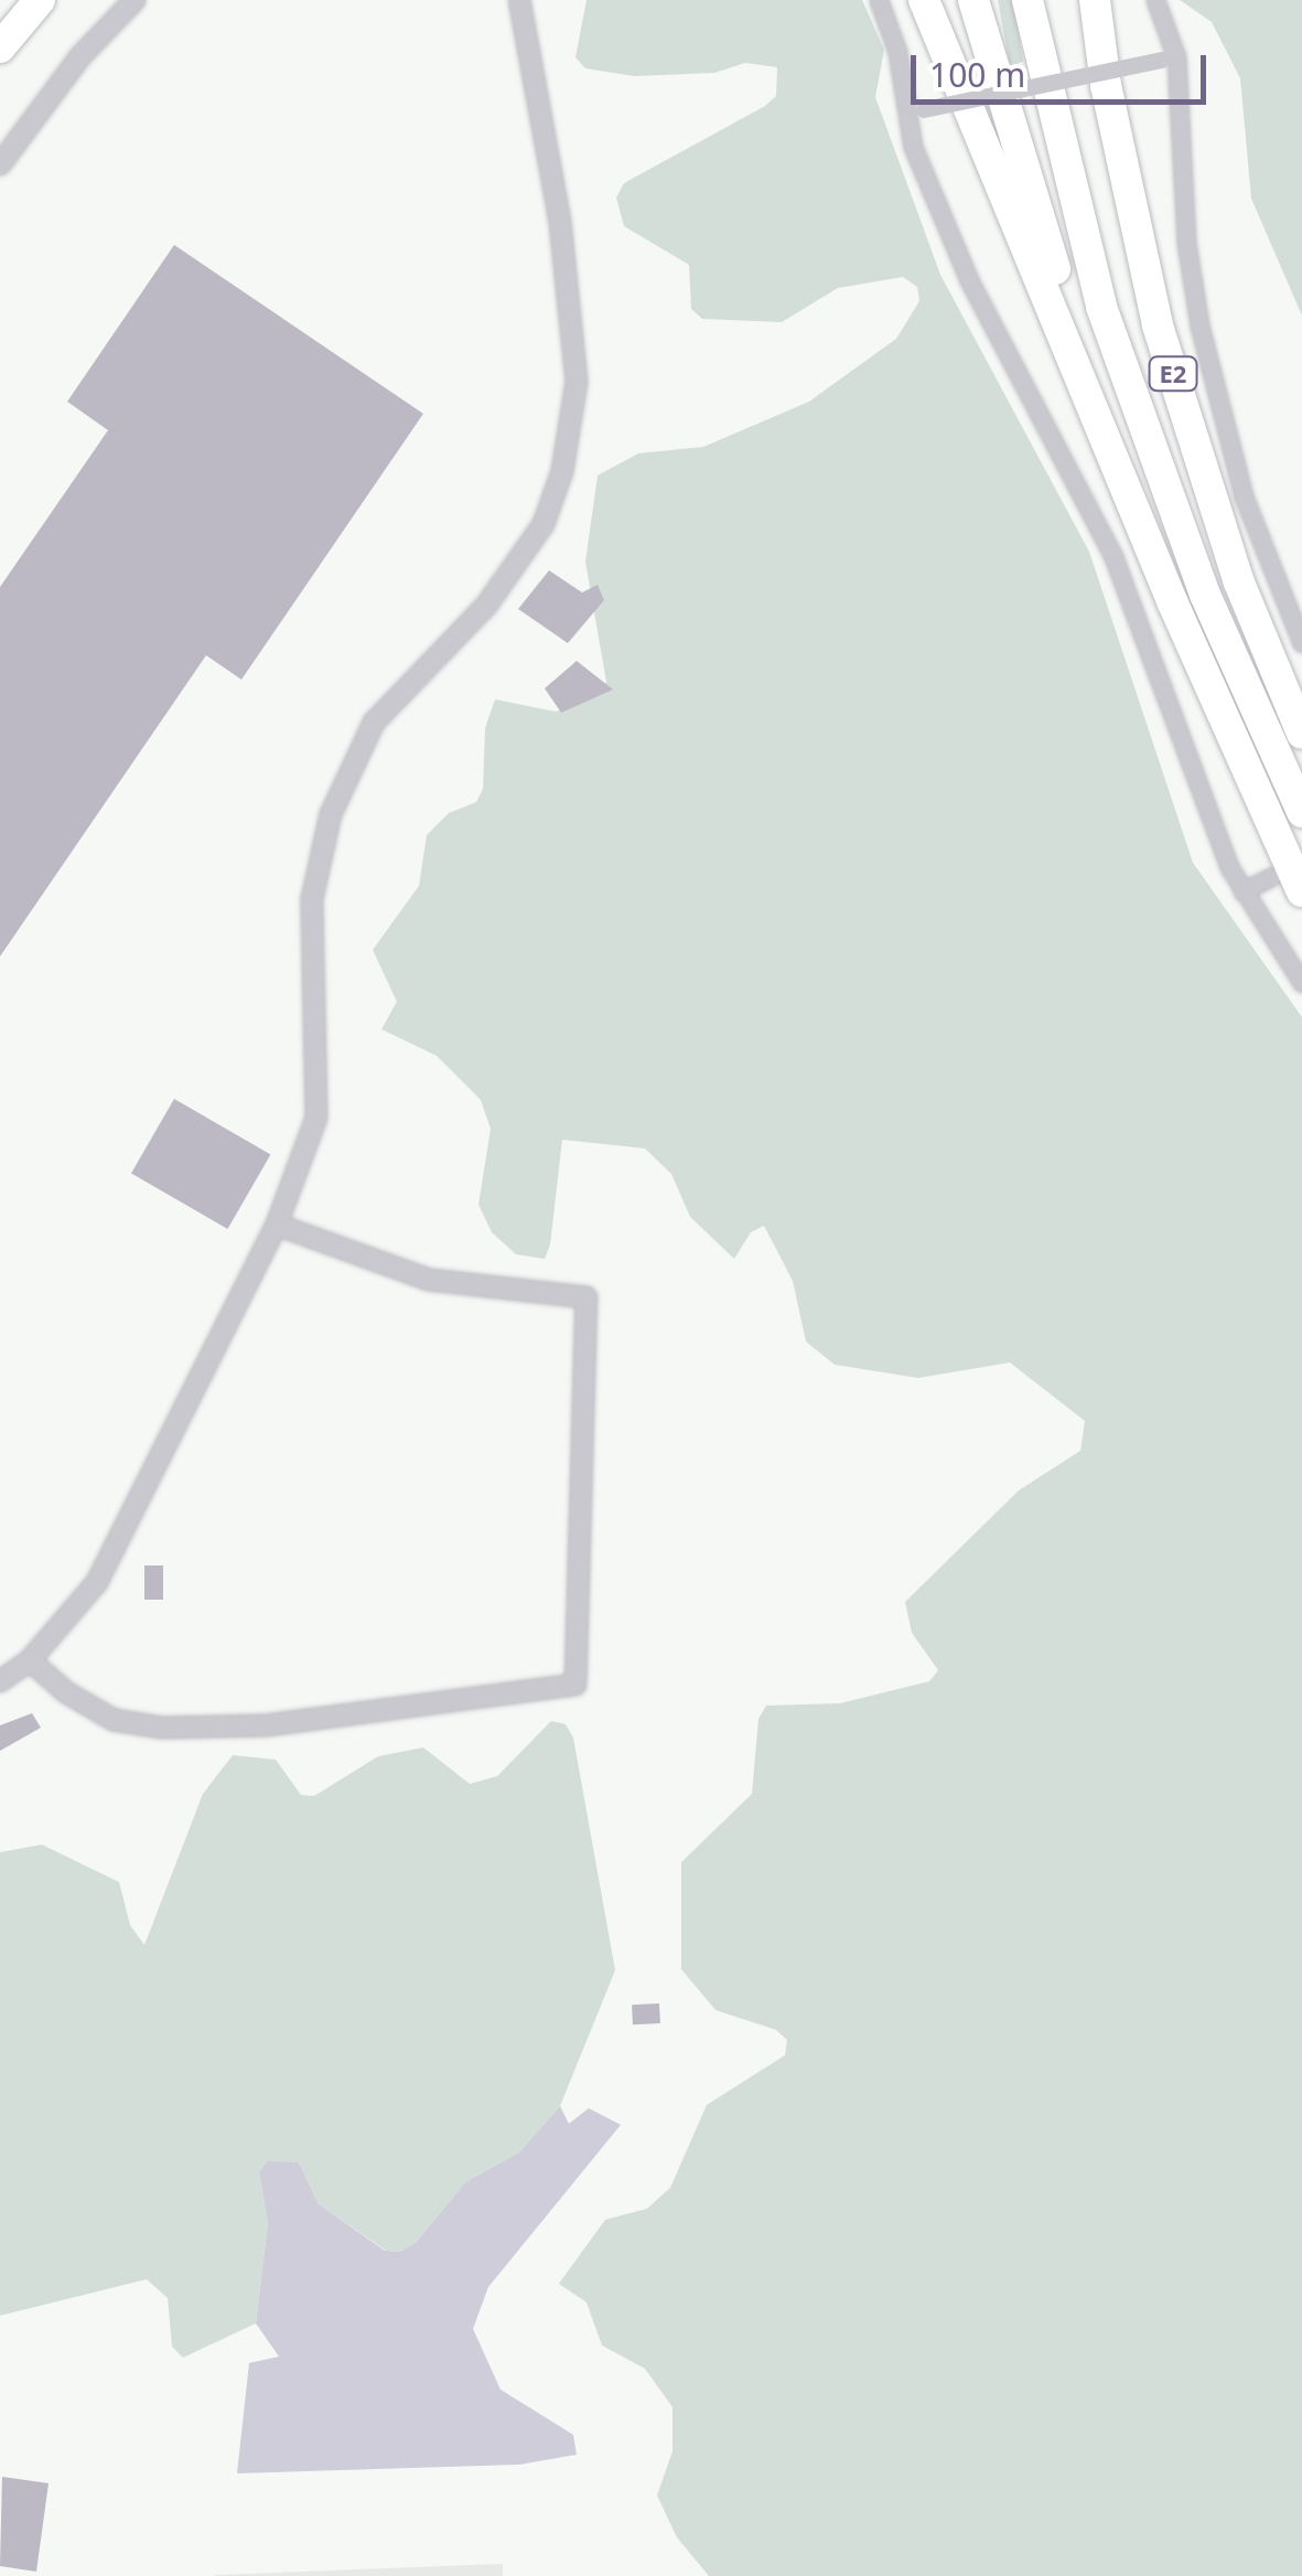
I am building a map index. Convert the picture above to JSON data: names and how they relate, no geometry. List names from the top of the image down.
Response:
{
  "streets": {
    "highway": ["E2"]
  },
  "scale_bar": "100 m"
}
